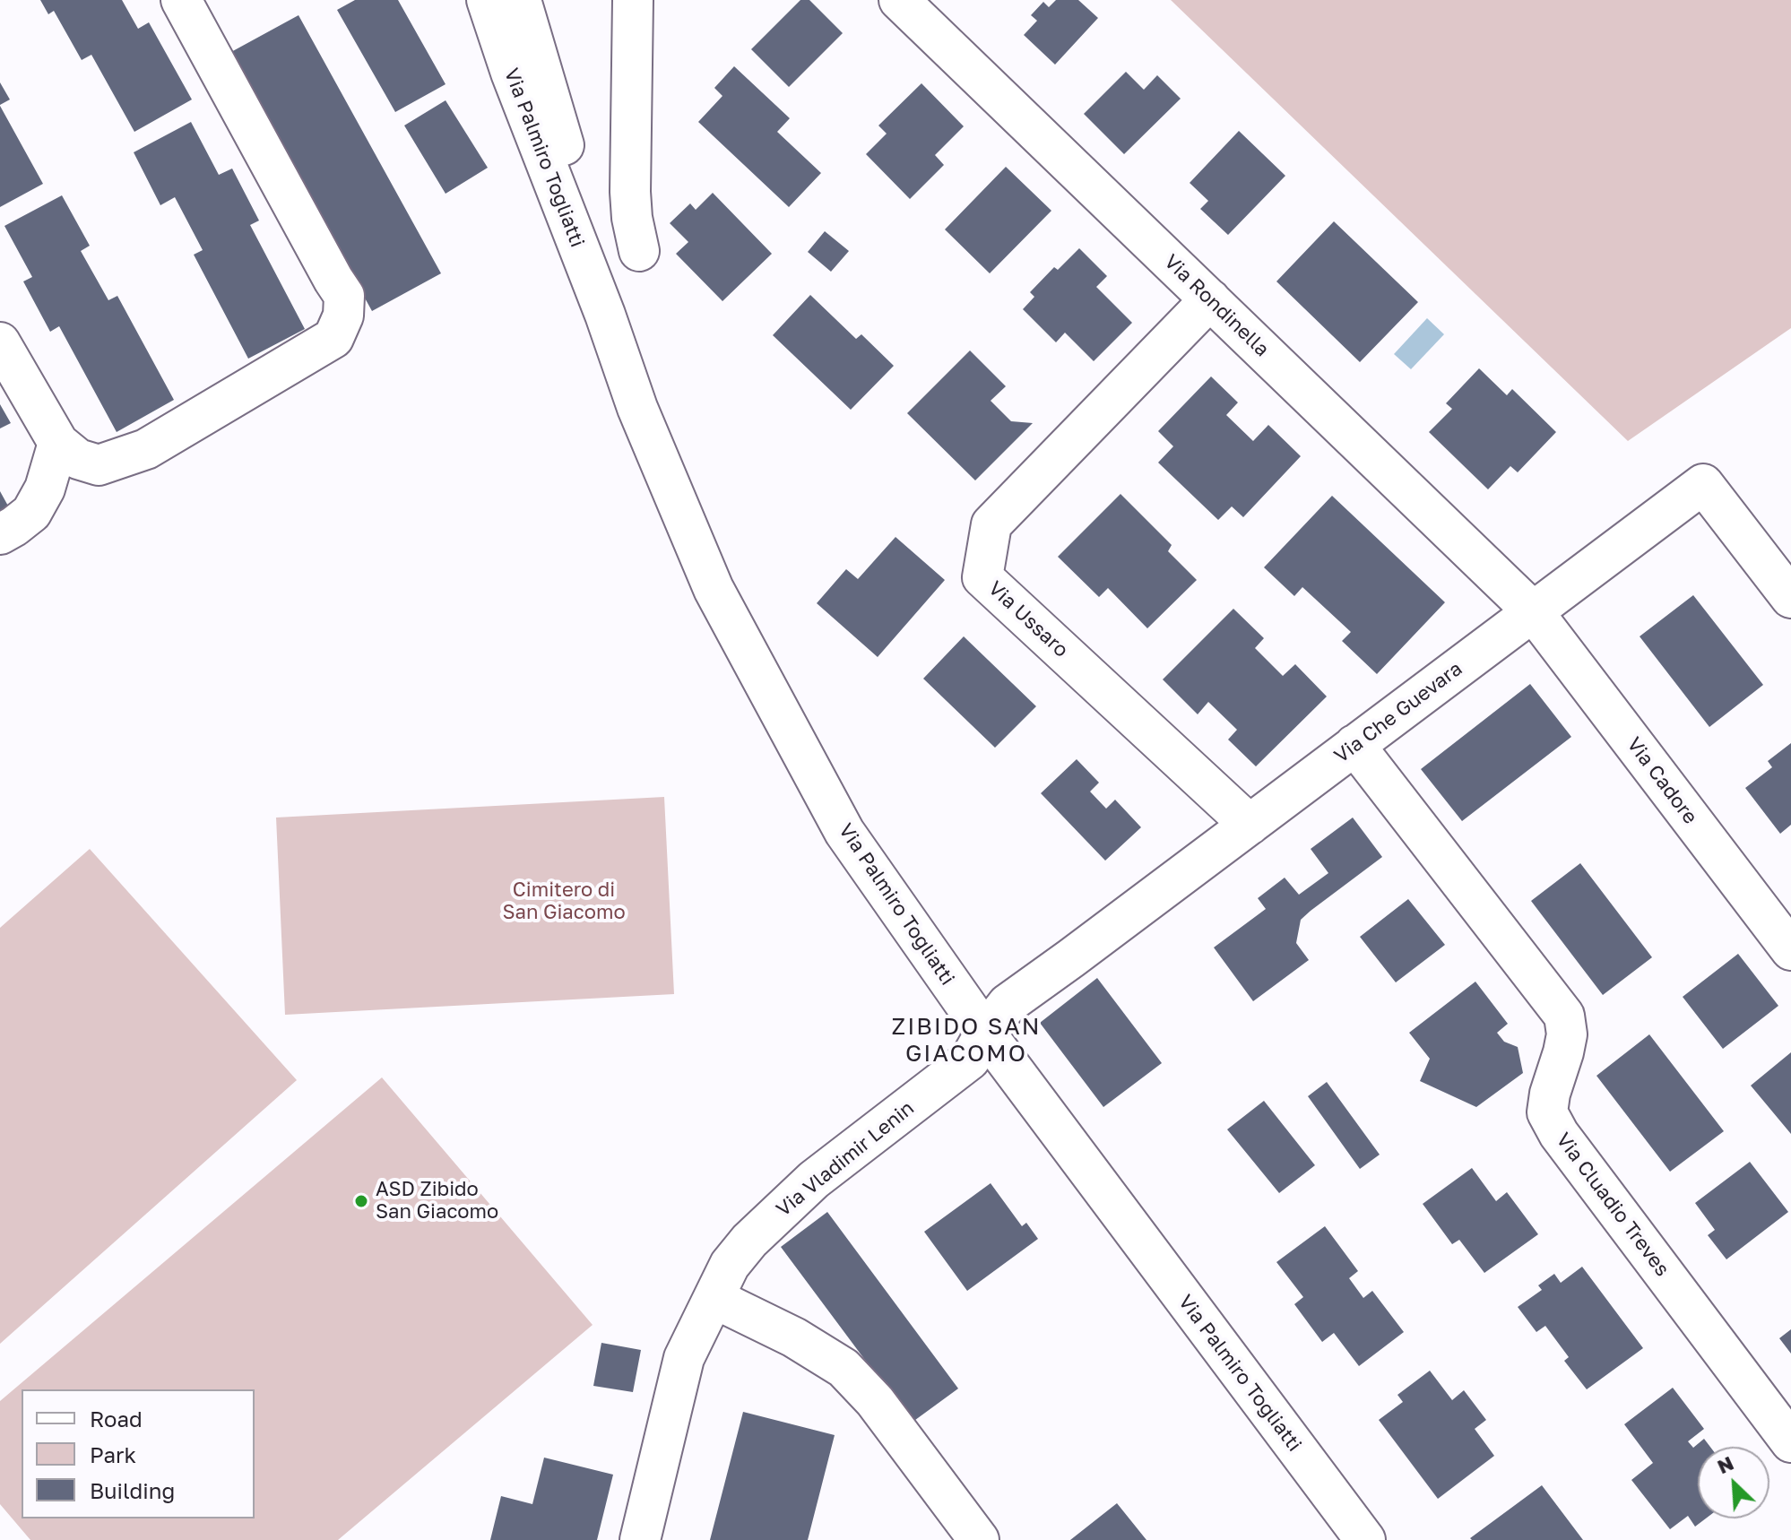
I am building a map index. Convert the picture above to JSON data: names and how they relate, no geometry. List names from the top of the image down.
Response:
{
  "streets": {
    "street": [
      "Via Palmiro Togliatti",
      "Via Rondinella",
      "Via Ussaro",
      "Via Che Guevara",
      "Via Cadore",
      "Via Vladimir Lenin",
      "Via Cluadio Treves"
    ]
  },
  "crossings": [
    ["Via Palmiro Togliatti", "Via Che Guevara"],
    ["Via Palmiro Togliatti", "Via Vladimir Lenin"],
    ["Via Rondinella", "Via Ussaro"],
    ["Via Rondinella", "Via Che Guevara"],
    ["Via Rondinella", "Via Cadore"],
    ["Via Ussaro", "Via Che Guevara"],
    ["Via Che Guevara", "Via Cadore"],
    ["Via Che Guevara", "Via Vladimir Lenin"],
    ["Via Che Guevara", "Via Cluadio Treves"]
  ],
  "districts": ["ZIBIDO SAN GIACOMO"],
  "parks": ["Cimitero di San Giacomo"],
  "places": ["ASD Zibido San Giacomo"],
  "legend": ["Road", "Park", "Building"],
  "north": "top left"
}
